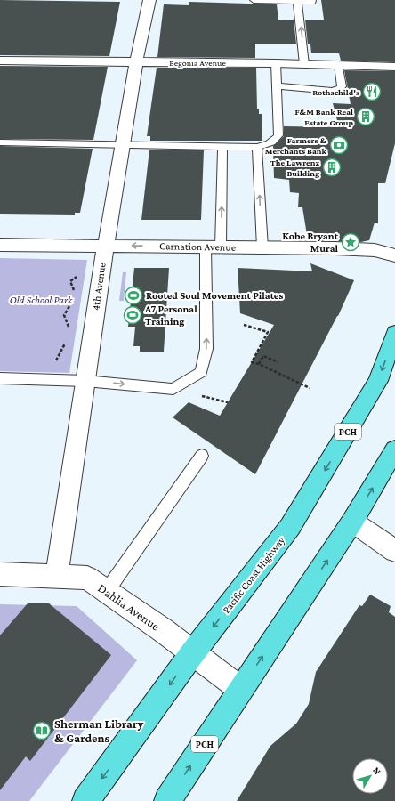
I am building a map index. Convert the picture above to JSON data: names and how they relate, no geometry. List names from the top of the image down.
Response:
{
  "streets": {
    "highway": ["PCH", "Pacific Coast Highway"],
    "street": [
      "Begonia Avenue",
      "Carnation Avenue",
      "4th Avenue",
      "Dahlia Avenue"
    ]
  },
  "crossings": [
    ["Begonia Avenue", "4th Avenue"],
    ["Carnation Avenue", "4th Avenue"],
    ["4th Avenue", "Dahlia Avenue"],
    ["PCH", "Dahlia Avenue"],
    ["Pacific Coast Highway", "Dahlia Avenue"]
  ],
  "parks": ["Old School Park"],
  "places": {
    "restaurant": ["Rothschild's"],
    "building": ["F&M Bank Real Estate Group", "The Lawrenz Building"],
    "bank": ["Farmers & Merchants Bank"],
    "place": ["Kobe Bryant Mural"],
    "sports": ["Rooted Soul Movement Pilates", "A7 Personal Training"],
    "library": ["Sherman Library & Gardens"]
  },
  "north": "top right"
}
